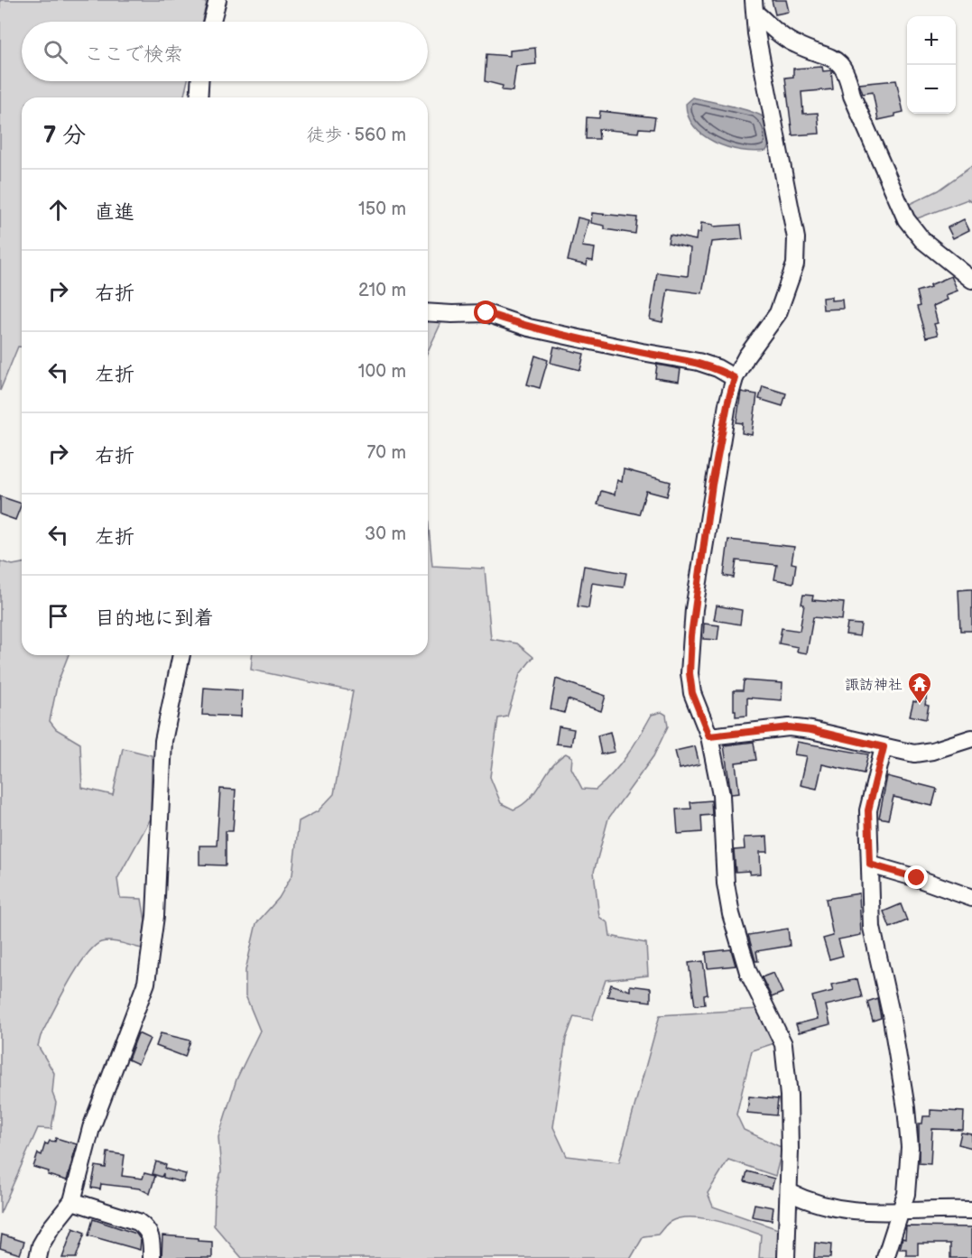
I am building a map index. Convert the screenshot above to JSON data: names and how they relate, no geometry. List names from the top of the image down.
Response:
{
  "places": {
    "temple": ["諏訪神社"]
  },
  "page": {
    "map_buttons": ["+", "−"],
    "search": "ここで検索",
    "heading": ["7 分", "徒歩 · 560 m"],
    "list": [
      ["直進", "150 m"],
      ["右折", "210 m"],
      ["左折", "100 m"],
      ["右折", "70 m"],
      ["左折", "30 m"],
      "目的地に到着"
    ]
  }
}
